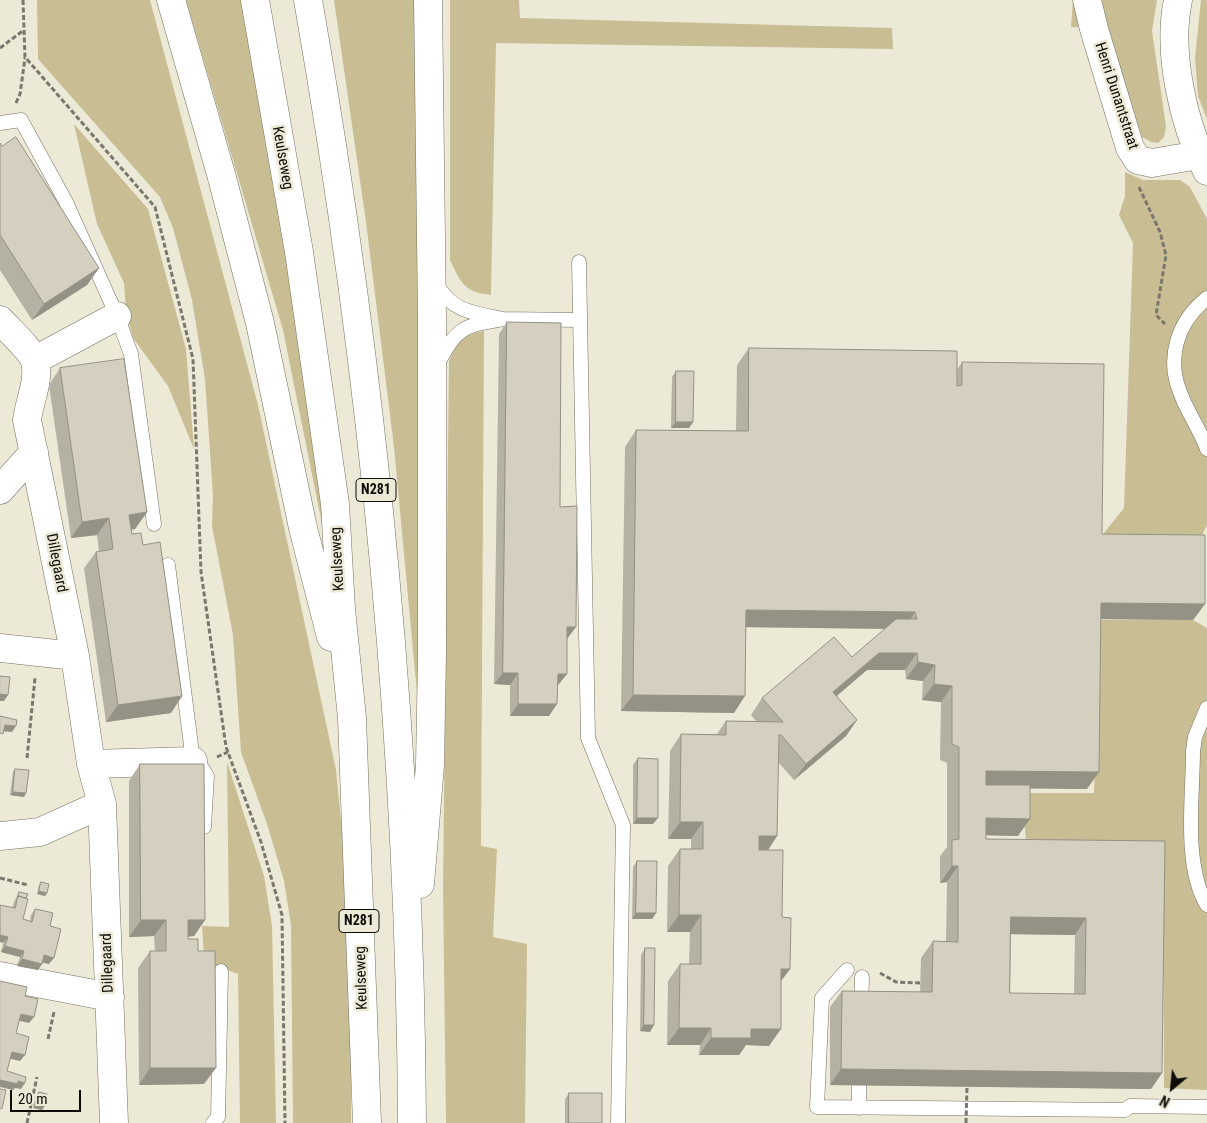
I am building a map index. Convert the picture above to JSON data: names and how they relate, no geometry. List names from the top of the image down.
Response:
{
  "streets": {
    "main road": [
      "Henri Dunantstraat",
      "Keulseweg",
      "N281",
      "Dillegaard"
    ]
  },
  "crossings": [
    ["Keulseweg", "N281"]
  ],
  "scale_bar": "20 m",
  "north": "bottom left"
}
